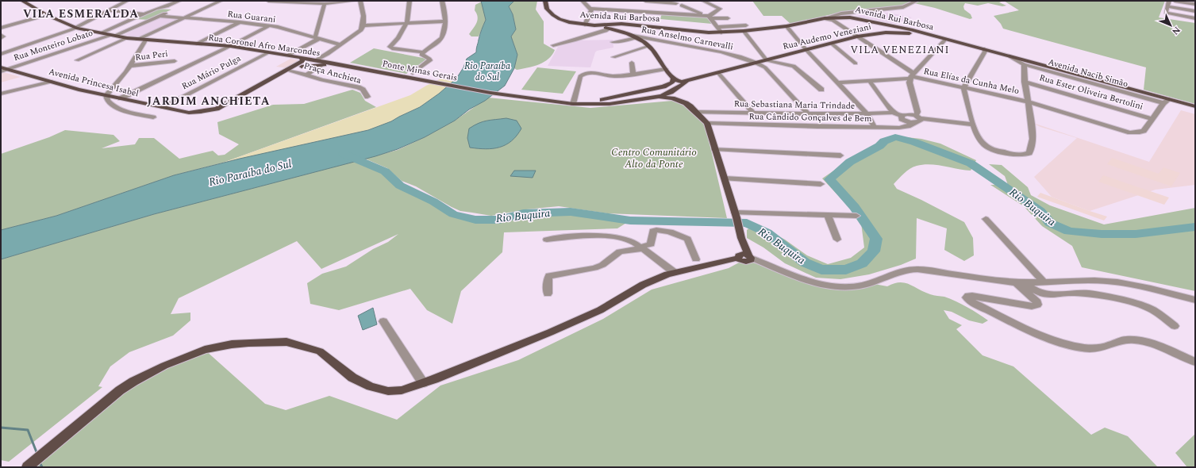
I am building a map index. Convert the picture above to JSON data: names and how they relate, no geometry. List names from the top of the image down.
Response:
{
  "streets": {
    "main road": [
      "Avenida Rui Barbosa",
      "Rua Audemo Veneziani",
      "Rua Coronel Afro Marcondes",
      "Ponte Minas Gerais",
      "Avenida Princesa Isabel"
    ],
    "street": [
      "Rua Guarani",
      "Rua Anselmo Carnevalli",
      "Rua Monteiro Lobato",
      "Rua Peri",
      "Rua Mário Pulga",
      "Praça Anchieta",
      "Avenida Nacib Simão",
      "Rua Elías da Cunha Melo",
      "Rua Ester Oliveira Bertolini",
      "Rua Sebastiana Maria Trindade",
      "Rua Cândido Gonçalves de Bem"
    ]
  },
  "crossings": [
    ["Rua Guarani", "Rua Monteiro Lobato"],
    ["Avenida Rui Barbosa", "Rua Audemo Veneziani"],
    ["Avenida Rui Barbosa", "Avenida Nacib Simão"],
    ["Avenida Rui Barbosa", "Rua Elías da Cunha Melo"],
    ["Rua Audemo Veneziani", "Rua Anselmo Carnevalli"],
    ["Rua Audemo Veneziani", "Ponte Minas Gerais"],
    ["Rua Anselmo Carnevalli", "Rua Sebastiana Maria Trindade"],
    ["Rua Monteiro Lobato", "Rua Coronel Afro Marcondes"],
    ["Rua Monteiro Lobato", "Avenida Princesa Isabel"],
    ["Rua Coronel Afro Marcondes", "Ponte Minas Gerais"],
    ["Rua Coronel Afro Marcondes", "Rua Mário Pulga"],
    ["Rua Mário Pulga", "Avenida Princesa Isabel"],
    ["Avenida Nacib Simão", "Rua Elías da Cunha Melo"],
    ["Rua Elías da Cunha Melo", "Rua Ester Oliveira Bertolini"]
  ],
  "districts": ["VILA ESMERALDA", "VILA VENEZIANI", "JARDIM ANCHIETA"],
  "water": ["Rio Paraíba do Sul", "Rio Buquira"],
  "parks": ["Centro Comunitário Alto da Ponte"],
  "north": "bottom right"
}
